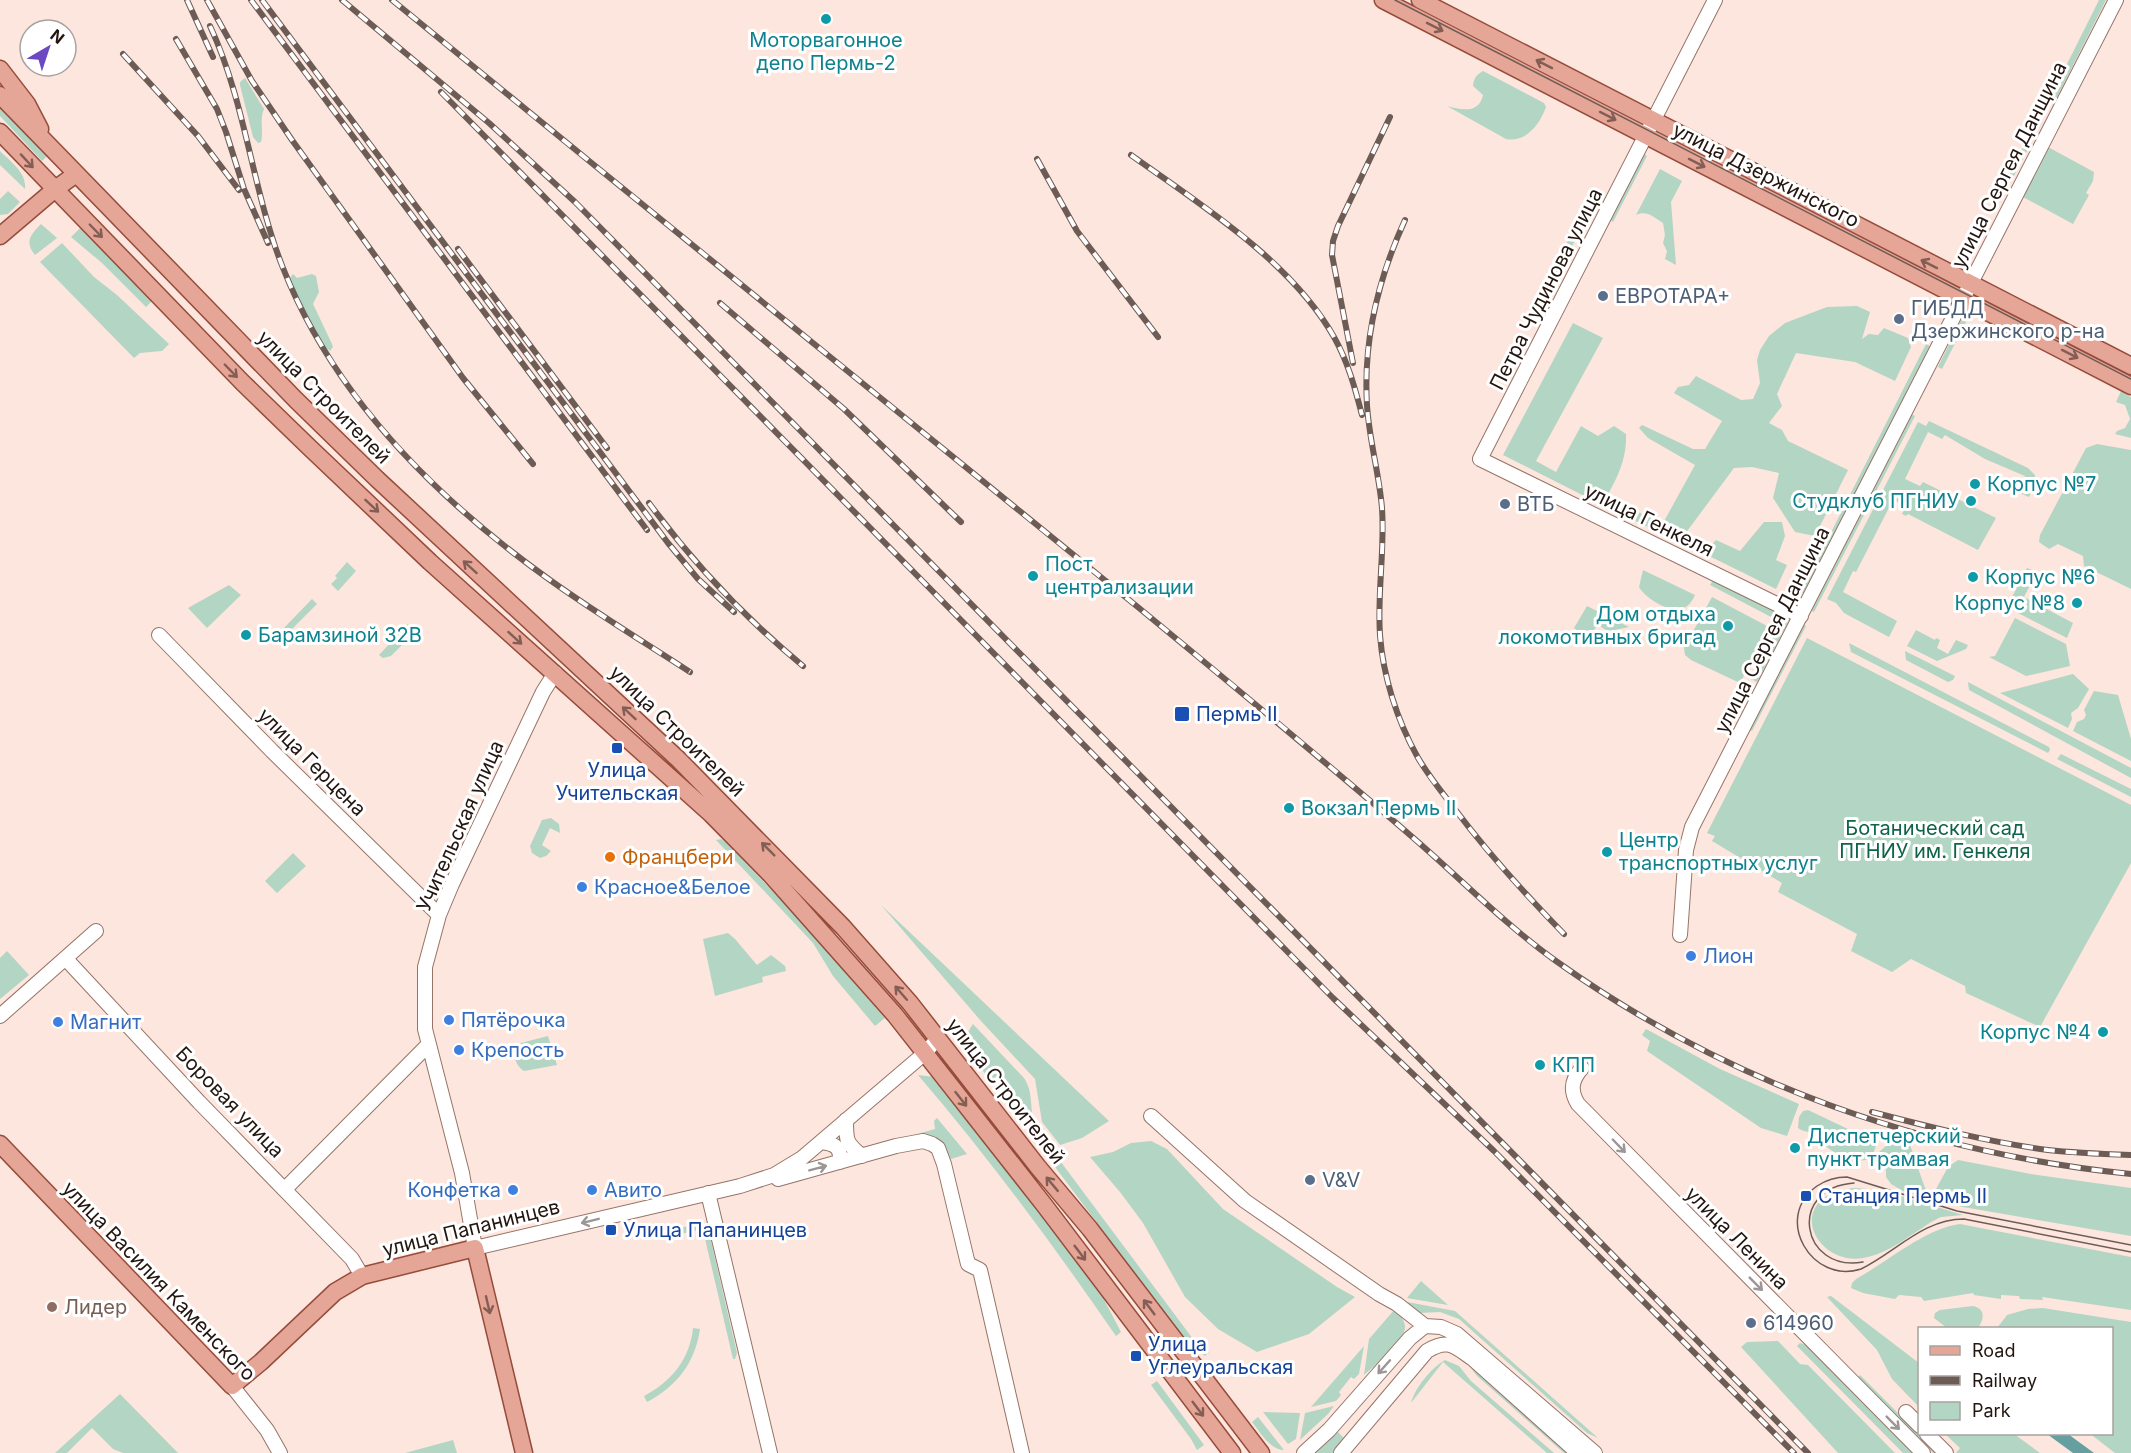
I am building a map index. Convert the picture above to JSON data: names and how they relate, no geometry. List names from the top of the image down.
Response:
{
  "streets": {
    "main road": [
      "улица Дзержинского",
      "улица Строителей",
      "улица Папанинцев",
      "улица Василия Каменского"
    ],
    "street": [
      "улица Сергея Данщина",
      "Петра Чудинова улица",
      "улица Генкеля",
      "улица Герцена",
      "Учительская улица",
      "Боровая улица",
      "улица Ленина"
    ]
  },
  "crossings": [
    ["улица Сергея Данщина", "улица Дзержинского"],
    ["улица Сергея Данщина", "улица Генкеля"],
    ["улица Дзержинского", "Петра Чудинова улица"],
    ["Петра Чудинова улица", "улица Генкеля"],
    ["улица Строителей", "Учительская улица"],
    ["улица Строителей", "улица Папанинцев"],
    ["улица Герцена", "Учительская улица"],
    ["Учительская улица", "улица Папанинцев"],
    ["Боровая улица", "улица Папанинцев"],
    ["улица Папанинцев", "улица Василия Каменского"]
  ],
  "one_way": ["улица Ленина"],
  "parks": ["Ботанический сад ПГНИУ им. Генкеля"],
  "places": {
    "other": [
      "Моторвагонное депо Пермь-2",
      "ЕВРОТАРА+",
      "ГИБДД Дзержинского р-на",
      "Корпус №7",
      "Студклуб ПГНИУ",
      "ВТБ",
      "Пост централизации",
      "Корпус №6",
      "Корпус №8",
      "Дом отдыха локомотивных бригад",
      "Барамзиной 32В",
      "Вокзал Пермь II",
      "Центр транспортных услуг",
      "Францбери",
      "Красное&Белое",
      "Лион",
      "Пятёрочка",
      "Магнит",
      "Корпус №4",
      "Крепость",
      "КПП",
      "Диспетчерский пункт трамвая",
      "V&V",
      "Конфетка",
      "Авито",
      "Лидер",
      "614960"
    ],
    "transit": [
      "Пермь II",
      "Улица Учительская",
      "Станция Пермь II",
      "Улица Папанинцев",
      "Улица Углеуральская"
    ]
  },
  "legend": ["Road", "Railway", "Park"],
  "north": "top right"
}
